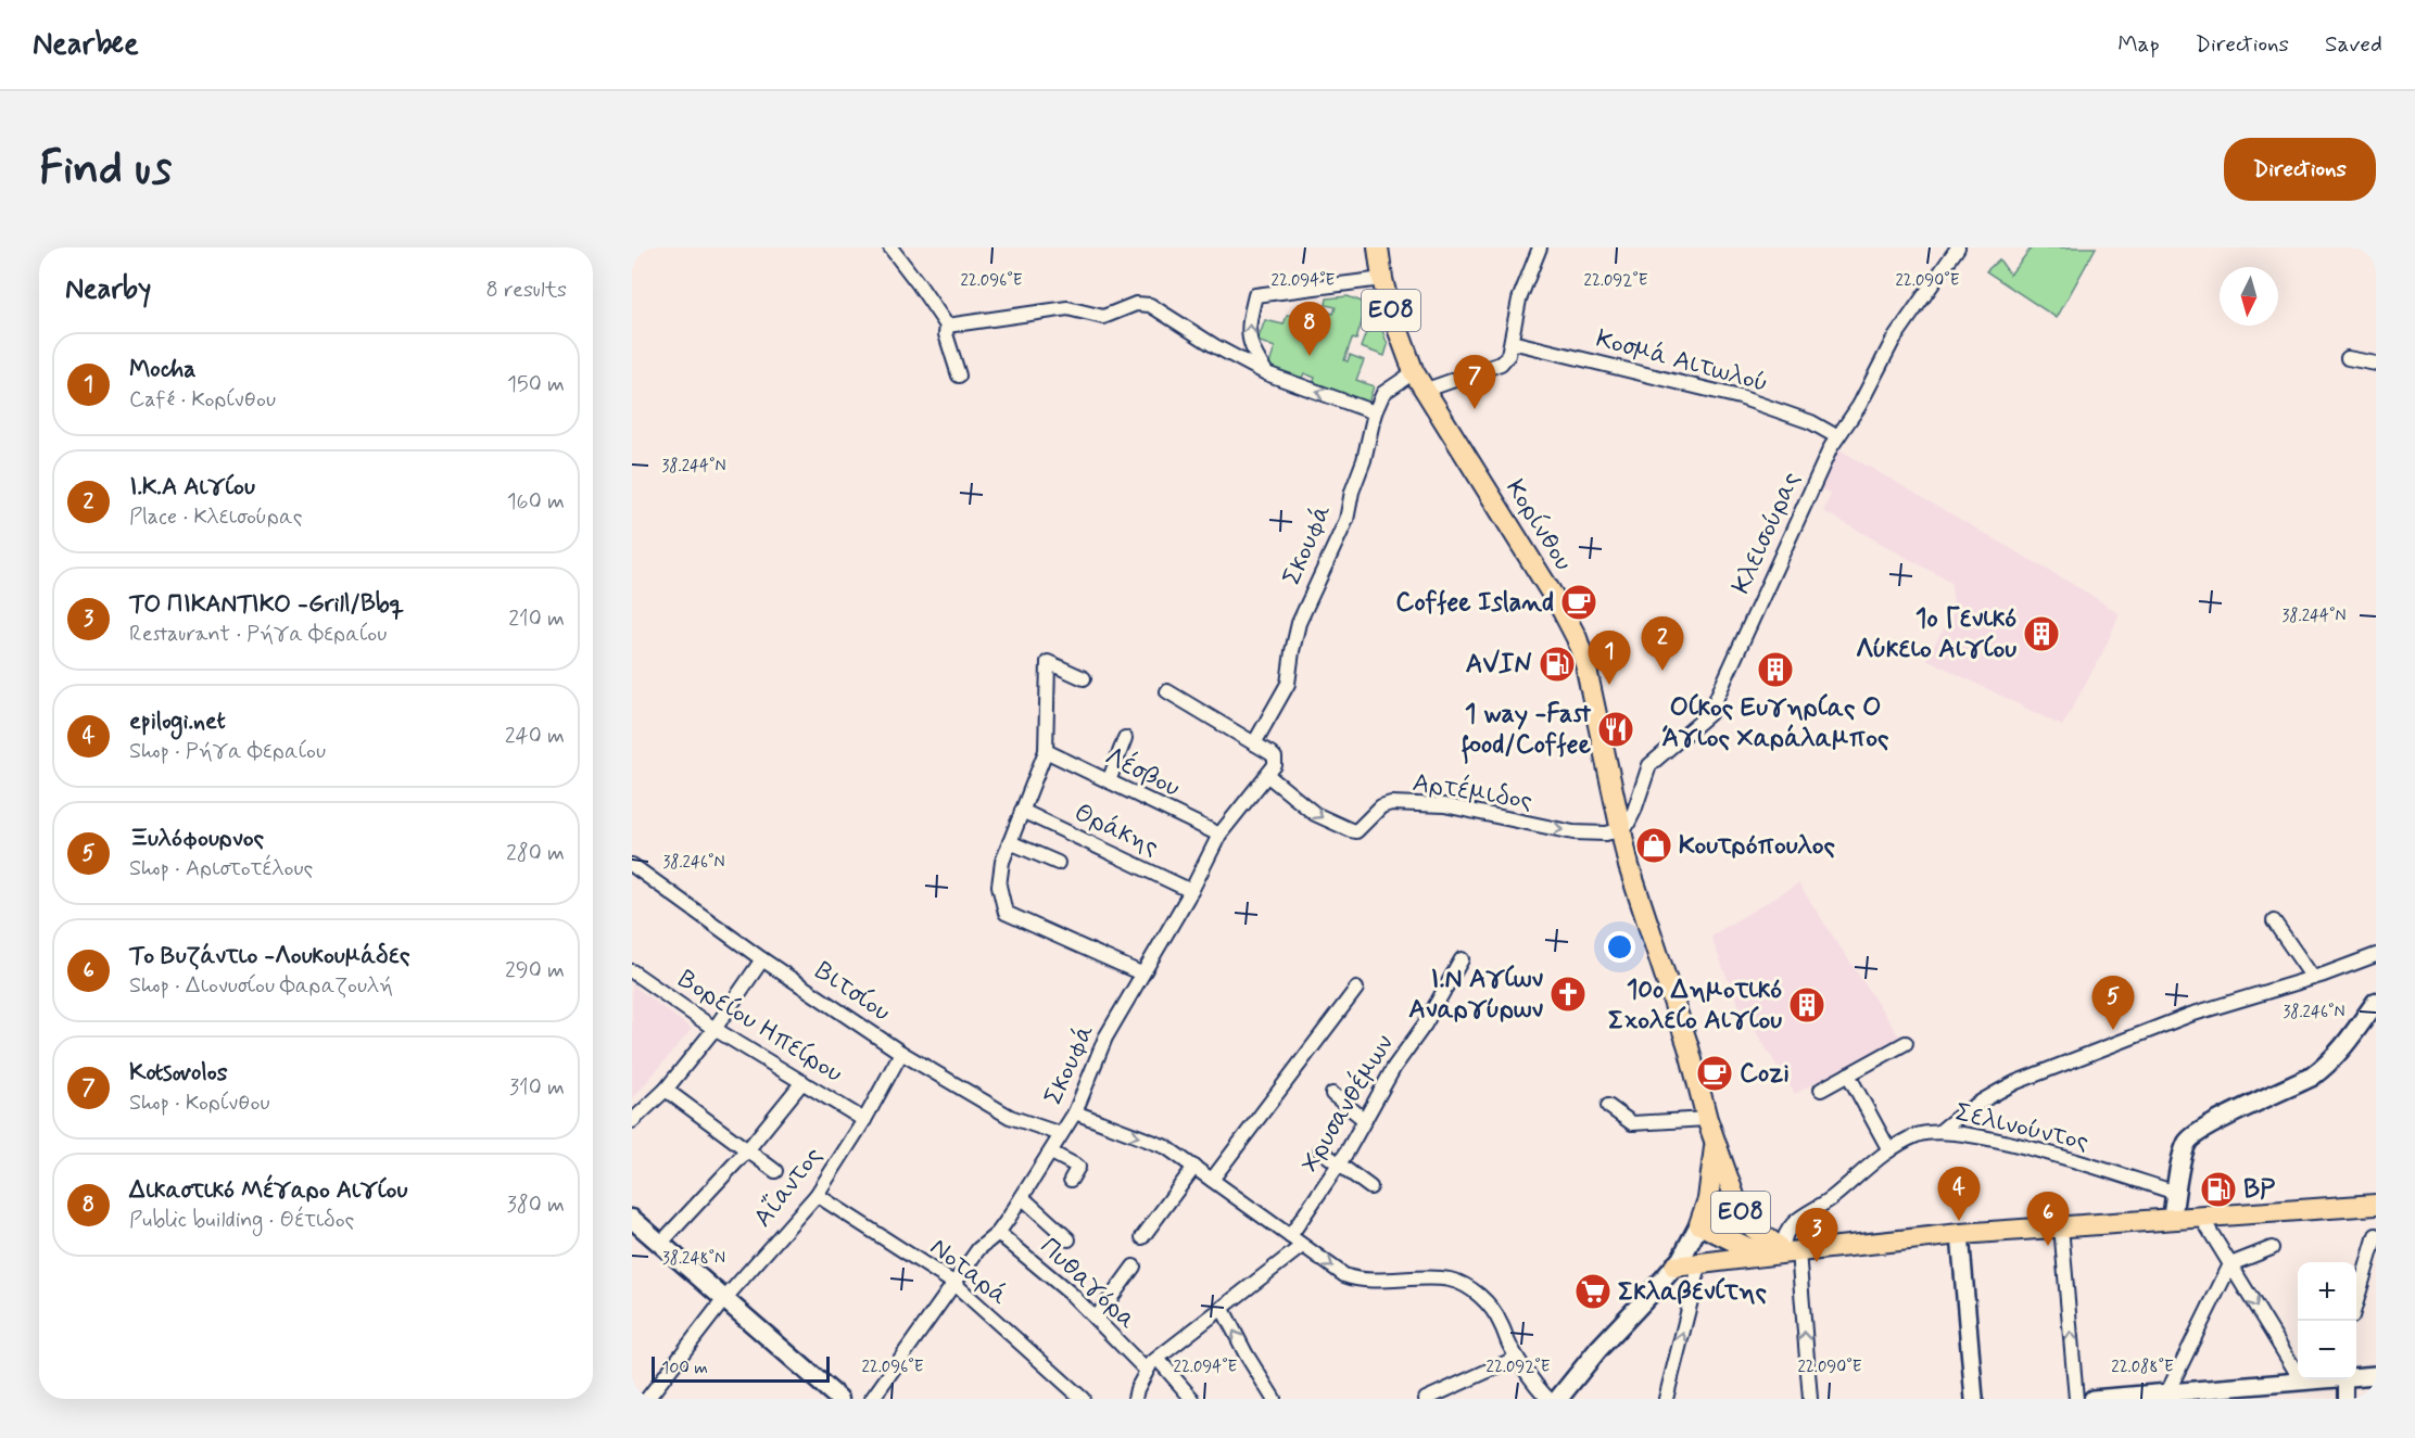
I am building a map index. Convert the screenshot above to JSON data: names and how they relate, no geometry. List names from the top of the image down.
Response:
{
  "streets": {
    "main road": ["ΕΟ8", "Κορίνθου"],
    "street": [
      "Κοσμά Αιτωλού",
      "Κλεισούρας",
      "Σκουφά",
      "Λέσβου",
      "Αρτέμιδος",
      "Θράκης",
      "Βιτσίου",
      "Βορείου Ηπείρου",
      "Χρυσανθέμων",
      "Σελινούντος",
      "Αΐαντος",
      "Νοταρά",
      "Πυθαγόρα"
    ]
  },
  "crossings": [
    ["ΕΟ8", "Κορίνθου"],
    ["ΕΟ8", "Σελινούντος"],
    ["Κοσμά Αιτωλού", "Κλεισούρας"],
    ["Κορίνθου", "Κλεισούρας"],
    ["Κορίνθου", "Σκουφά"],
    ["Κορίνθου", "Αρτέμιδος"],
    ["Κλεισούρας", "Αρτέμιδος"],
    ["Σκουφά", "Λέσβου"],
    ["Σκουφά", "Αρτέμιδος"],
    ["Σκουφά", "Θράκης"],
    ["Σκουφά", "Βιτσίου"],
    ["Σκουφά", "Νοταρά"],
    ["Σκουφά", "Πυθαγόρα"],
    ["Βιτσίου", "Αΐαντος"],
    ["Βορείου Ηπείρου", "Αΐαντος"],
    ["Αΐαντος", "Νοταρά"]
  ],
  "one_way": ["Αρτέμιδος"],
  "places": {
    "cafe": ["Coffee Island", "Cozi"],
    "building": ["1o Γενικό Λύκειο Αιγίου", "Οίκος Ευγηρίας Ο Άγιος Χαράλαμπος", "10o Δημοτικό Σχολείο Αιγίου"],
    "fuel station": ["AVIN", "BP"],
    "restaurant": ["1 way -Fast food/Coffee"],
    "shop": ["Κουτρόπουλος"],
    "church": ["Ι.Ν Αγίων Αναργύρων"],
    "supermarket": ["Σκλαβενίτης"]
  },
  "scale_bar": "100 m",
  "north": "bottom",
  "page": {
    "header": "Nearbee",
    "nav": ["Map", "Directions", "Saved"],
    "buttons": "Directions",
    "title": "Find us",
    "heading": ["Nearby", "8 results"],
    "pins": [
      "8",
      "7",
      "2",
      "1",
      "5",
      "4",
      "6",
      "3"
    ],
    "list": [
      {
        "mark": "1",
        "name": "Mocha",
        "note": "Café · Κορίνθου",
        "value": "150 m"
      },
      {
        "mark": "2",
        "name": "Ι.Κ.Α Αιγίου",
        "note": "Place · Κλεισούρας",
        "value": "160 m"
      },
      {
        "mark": "3",
        "name": "ΤΟ ΠΙΚΑΝΤΙΚΟ -Grill/Bbq",
        "note": "Restaurant · Ρήγα Φεραίου",
        "value": "210 m"
      },
      {
        "mark": "4",
        "name": "epilogi.net",
        "note": "Shop · Ρήγα Φεραίου",
        "value": "240 m"
      },
      {
        "mark": "5",
        "name": "Ξυλόφουρνος",
        "note": "Shop · Αριστοτέλους",
        "value": "280 m"
      },
      {
        "mark": "6",
        "name": "Το Βυζάντιο -Λουκουμάδες",
        "note": "Shop · Διονυσίου Φαραζουλή",
        "value": "290 m"
      },
      {
        "mark": "7",
        "name": "Kotsovolos",
        "note": "Shop · Κορίνθου",
        "value": "310 m"
      },
      {
        "mark": "8",
        "name": "Δικαστικό Μέγαρο Αιγίου",
        "note": "Public building · Θέτιδος",
        "value": "380 m"
      }
    ],
    "map_buttons": ["+", "−"],
    "scale": "100 m"
  },
  "coordinates": [
    "22.096°E",
    "22.094°E",
    "22.092°E",
    "22.090°E",
    "38.244°N",
    "38.246°N",
    "38.248°N",
    "22.088°E"
  ]
}
